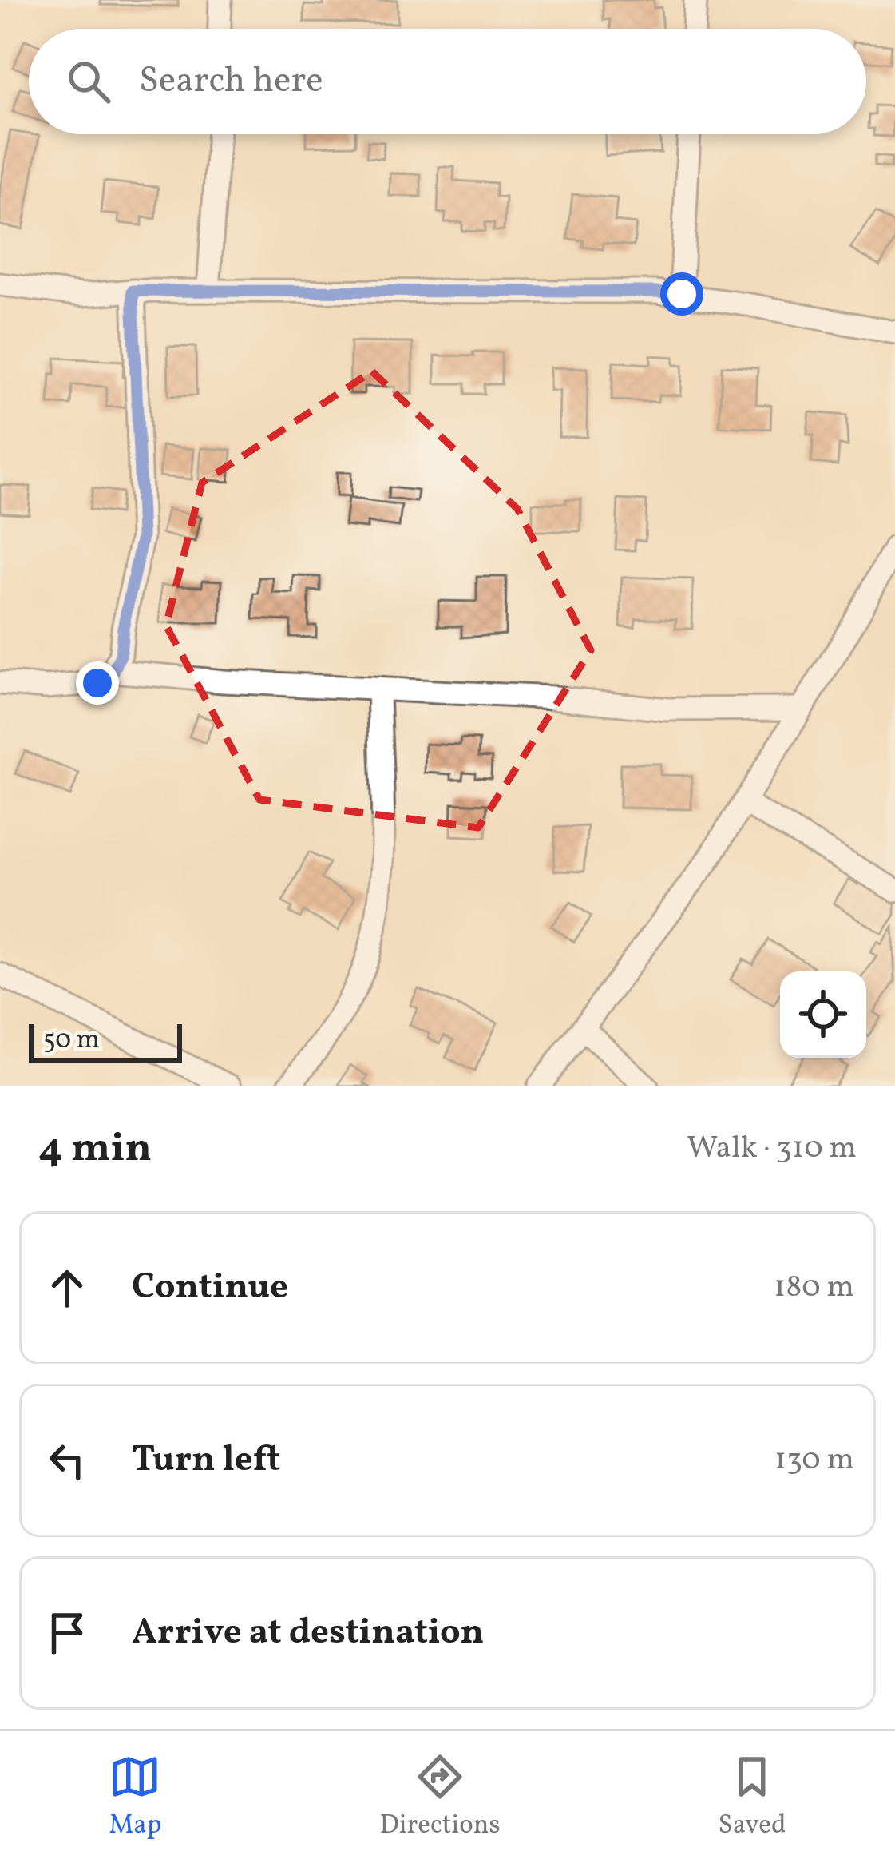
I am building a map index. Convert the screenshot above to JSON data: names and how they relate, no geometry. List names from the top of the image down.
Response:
{
  "scale_bar": "50 m",
  "page": {
    "search": "Search here",
    "scale": "50 m",
    "heading": ["4 min", "Walk · 310 m"],
    "list": [
      ["Continue", "180 m"],
      ["Turn left", "130 m"],
      "Arrive at destination"
    ],
    "nav": ["Map", "Directions", "Saved"]
  }
}
